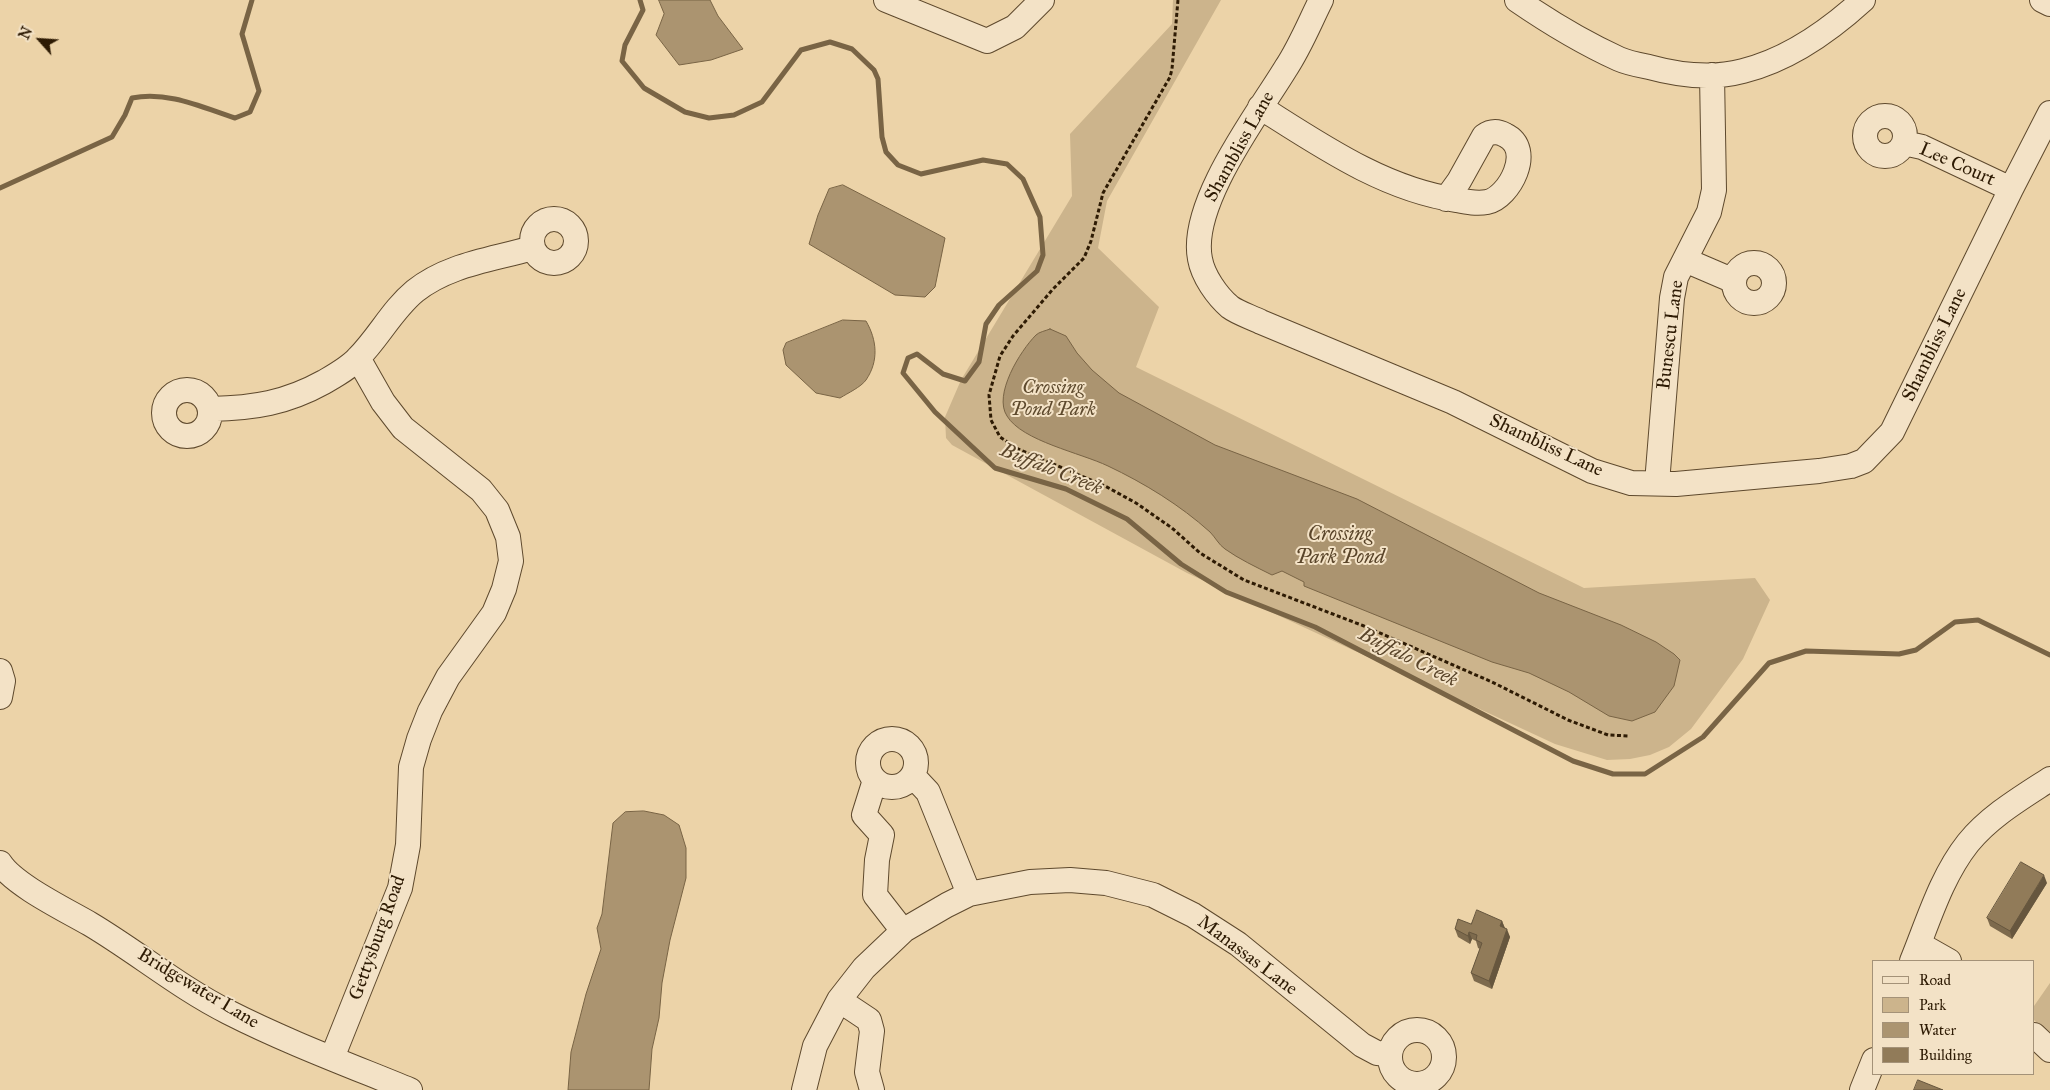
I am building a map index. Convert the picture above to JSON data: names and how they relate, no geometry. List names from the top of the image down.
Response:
{
  "streets": {
    "street": [
      "Shambliss Lane",
      "Lee Court",
      "Bunescu Lane",
      "Gettysburg Road",
      "Manassas Lane",
      "Bridgewater Lane"
    ]
  },
  "crossings": [
    ["Shambliss Lane", "Lee Court"],
    ["Shambliss Lane", "Bunescu Lane"],
    ["Gettysburg Road", "Bridgewater Lane"]
  ],
  "water": ["Buffalo Creek", "Crossing Park Pond"],
  "parks": ["Crossing Pond Park"],
  "legend": [
    "Road",
    "Park",
    "Water",
    "Building"
  ],
  "north": "top left"
}
